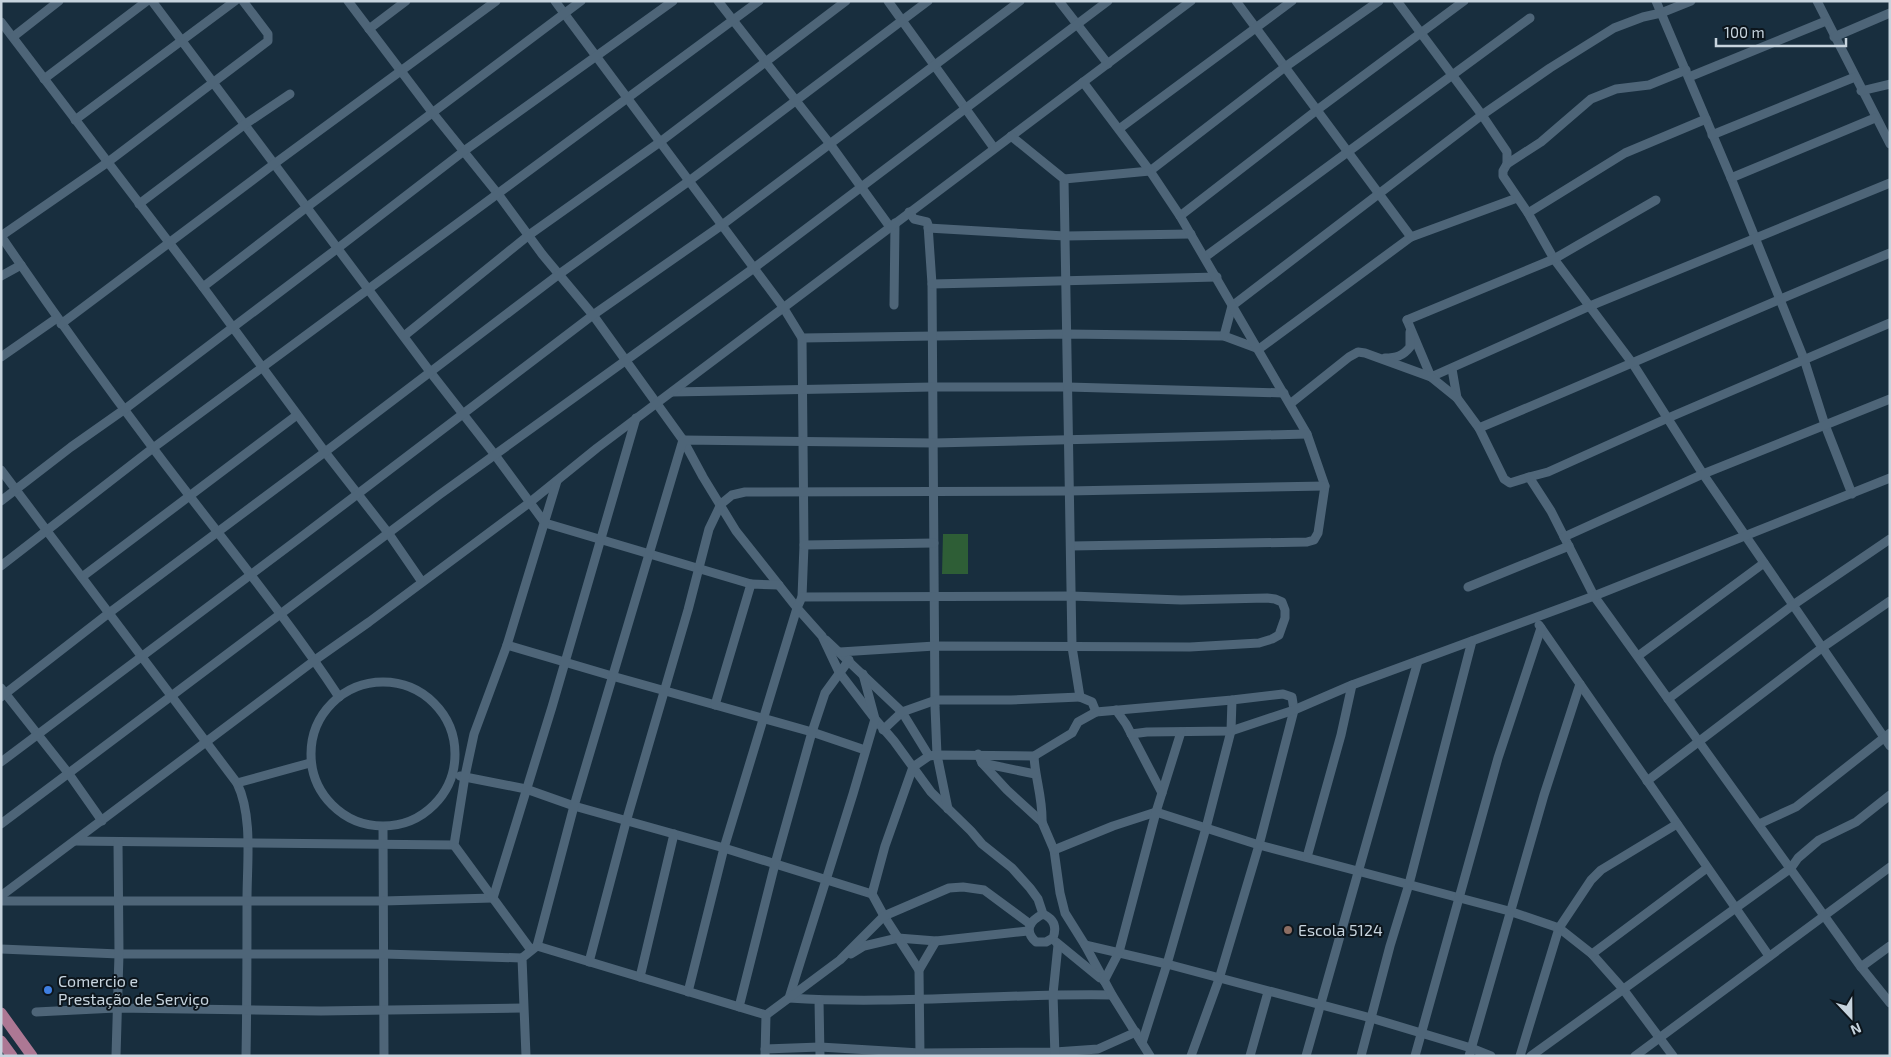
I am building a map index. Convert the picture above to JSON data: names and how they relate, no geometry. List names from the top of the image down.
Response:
{
  "places": ["Escola 5124", "Comercio e Prestação de Serviço"],
  "scale_bar": "100 m",
  "north": "bottom"
}
